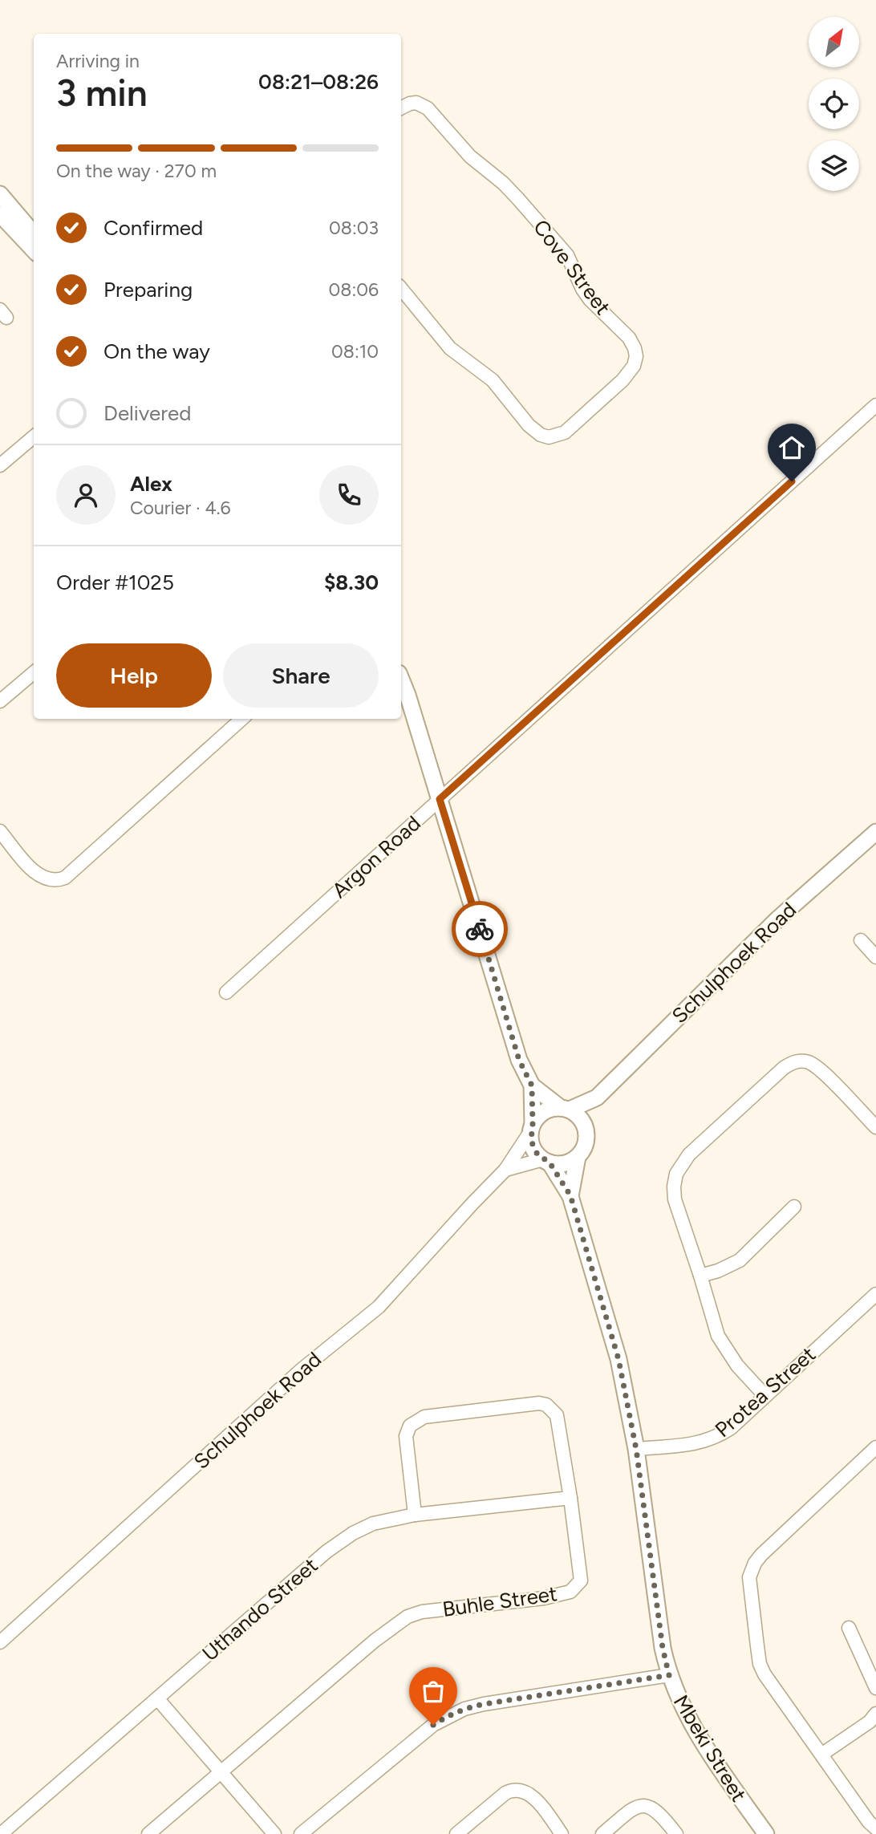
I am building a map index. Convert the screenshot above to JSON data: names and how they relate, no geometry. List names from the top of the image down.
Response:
{
  "streets": {
    "street": [
      "Cove Street",
      "Argon Road",
      "Schulphoek Road",
      "Protea Street",
      "Buhle Street",
      "Uthando Street",
      "Mbeki Street"
    ]
  },
  "crossings": [
    ["Schulphoek Road", "Mbeki Street"],
    ["Protea Street", "Mbeki Street"],
    ["Buhle Street", "Uthando Street"]
  ],
  "north": "top right",
  "page": {
    "heading": ["3 min", "Arriving in", "08:21–08:26"],
    "panel": [
      "Alex",
      "Courier · 4.6",
      "Order #1025",
      "$8.30"
    ],
    "bar": "On the way · 270 m",
    "list": [
      ["Confirmed", "08:03"],
      ["Preparing", "08:06"],
      ["On the way", "08:10"],
      "Delivered"
    ],
    "buttons": ["Help", "Share"]
  }
}
